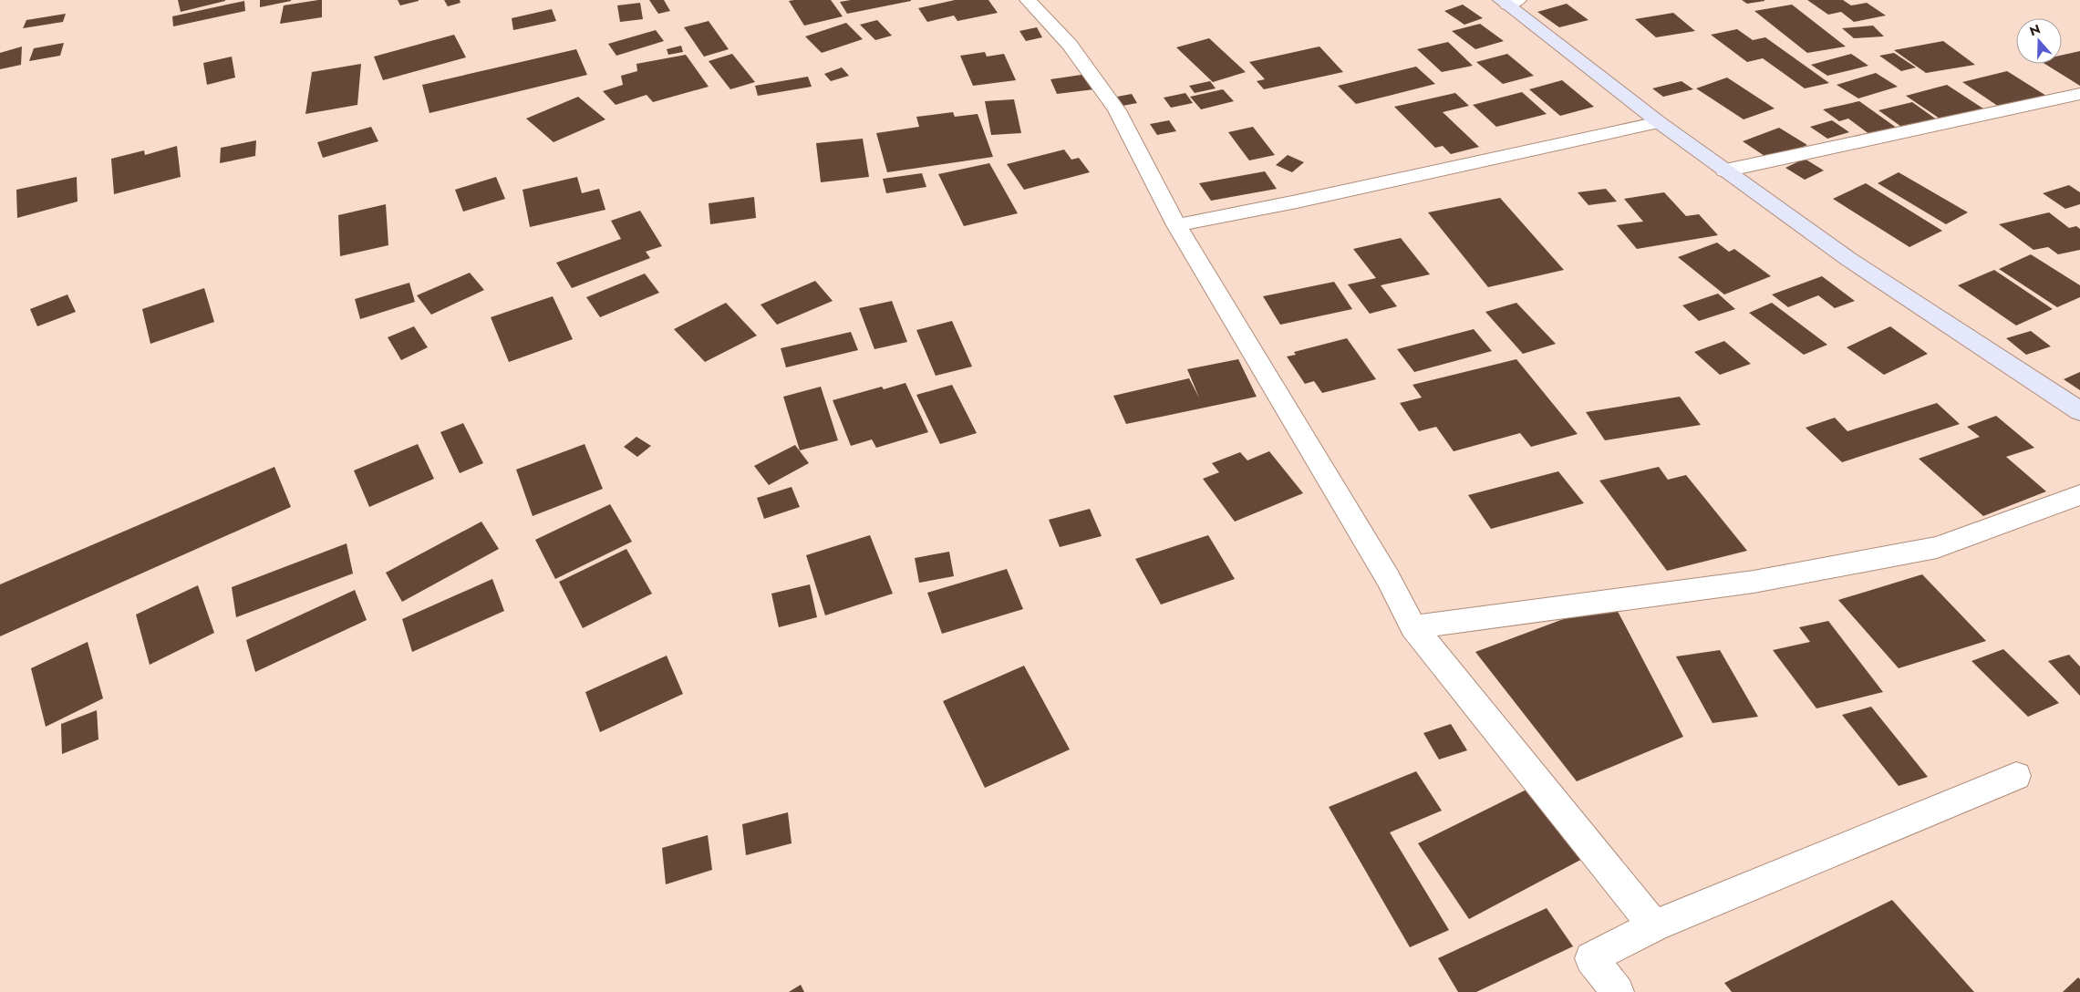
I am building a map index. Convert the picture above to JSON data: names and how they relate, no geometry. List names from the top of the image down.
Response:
{
  "north": "top"
}
